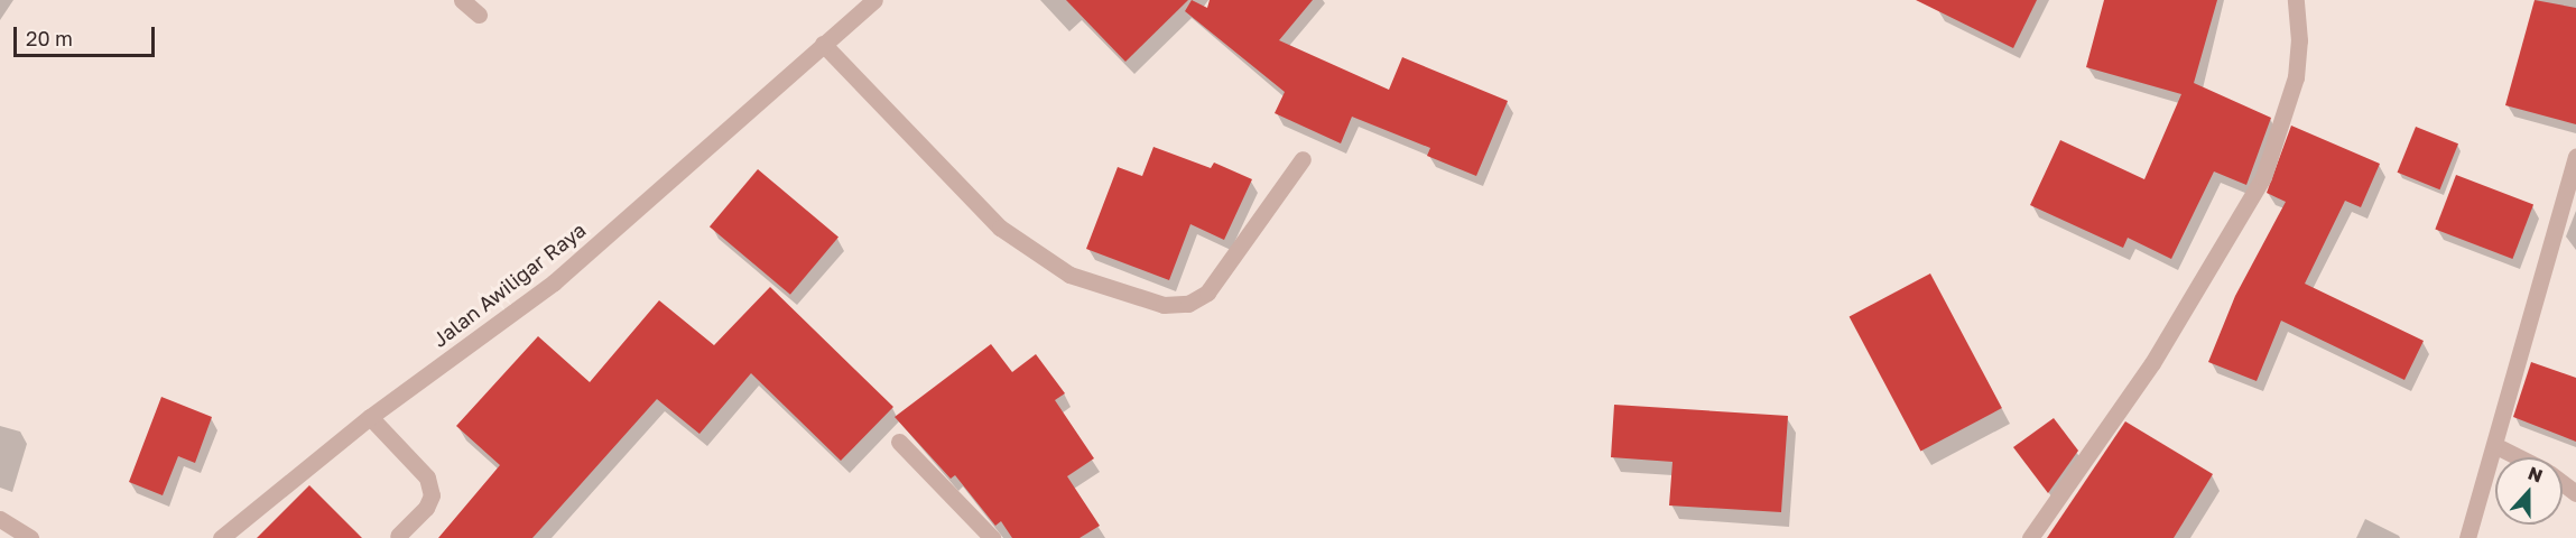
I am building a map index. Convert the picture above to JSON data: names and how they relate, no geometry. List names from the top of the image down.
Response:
{
  "streets": {
    "street": ["Jalan Awiligar Raya"]
  },
  "scale_bar": "20 m",
  "north": "top"
}
